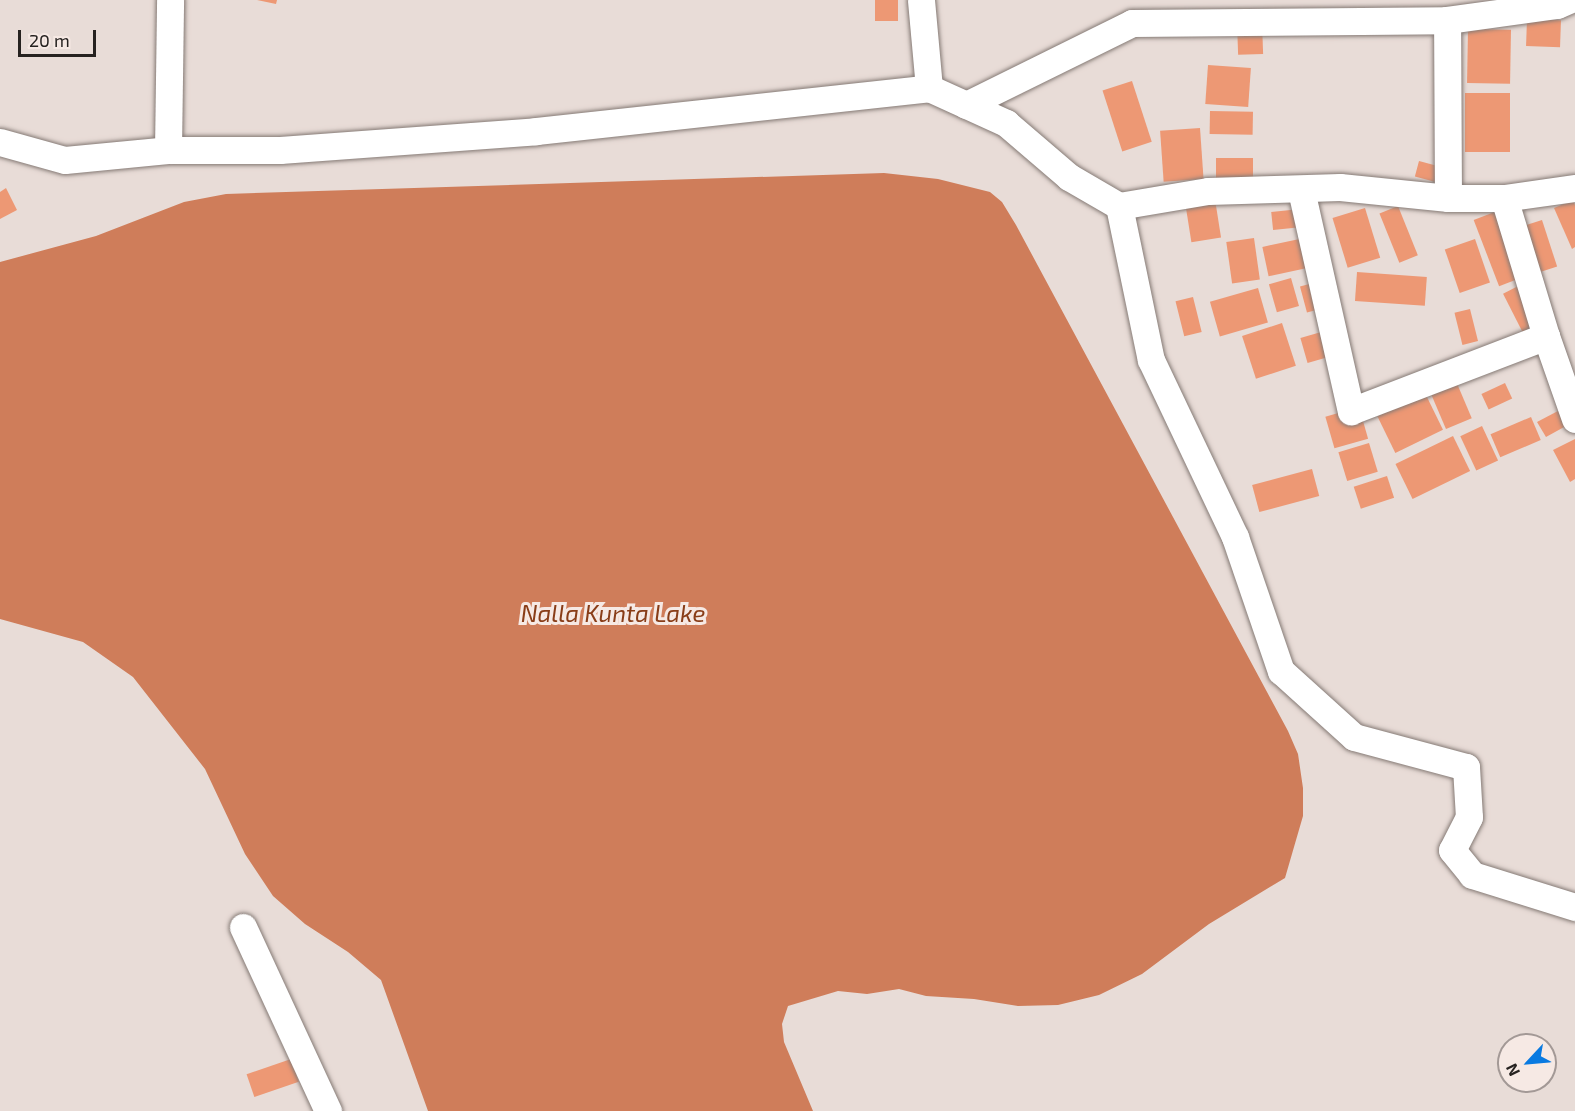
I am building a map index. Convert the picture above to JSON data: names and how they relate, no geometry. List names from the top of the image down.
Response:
{
  "water": ["Nalla Kunta Lake"],
  "scale_bar": "20 m",
  "north": "bottom left"
}
